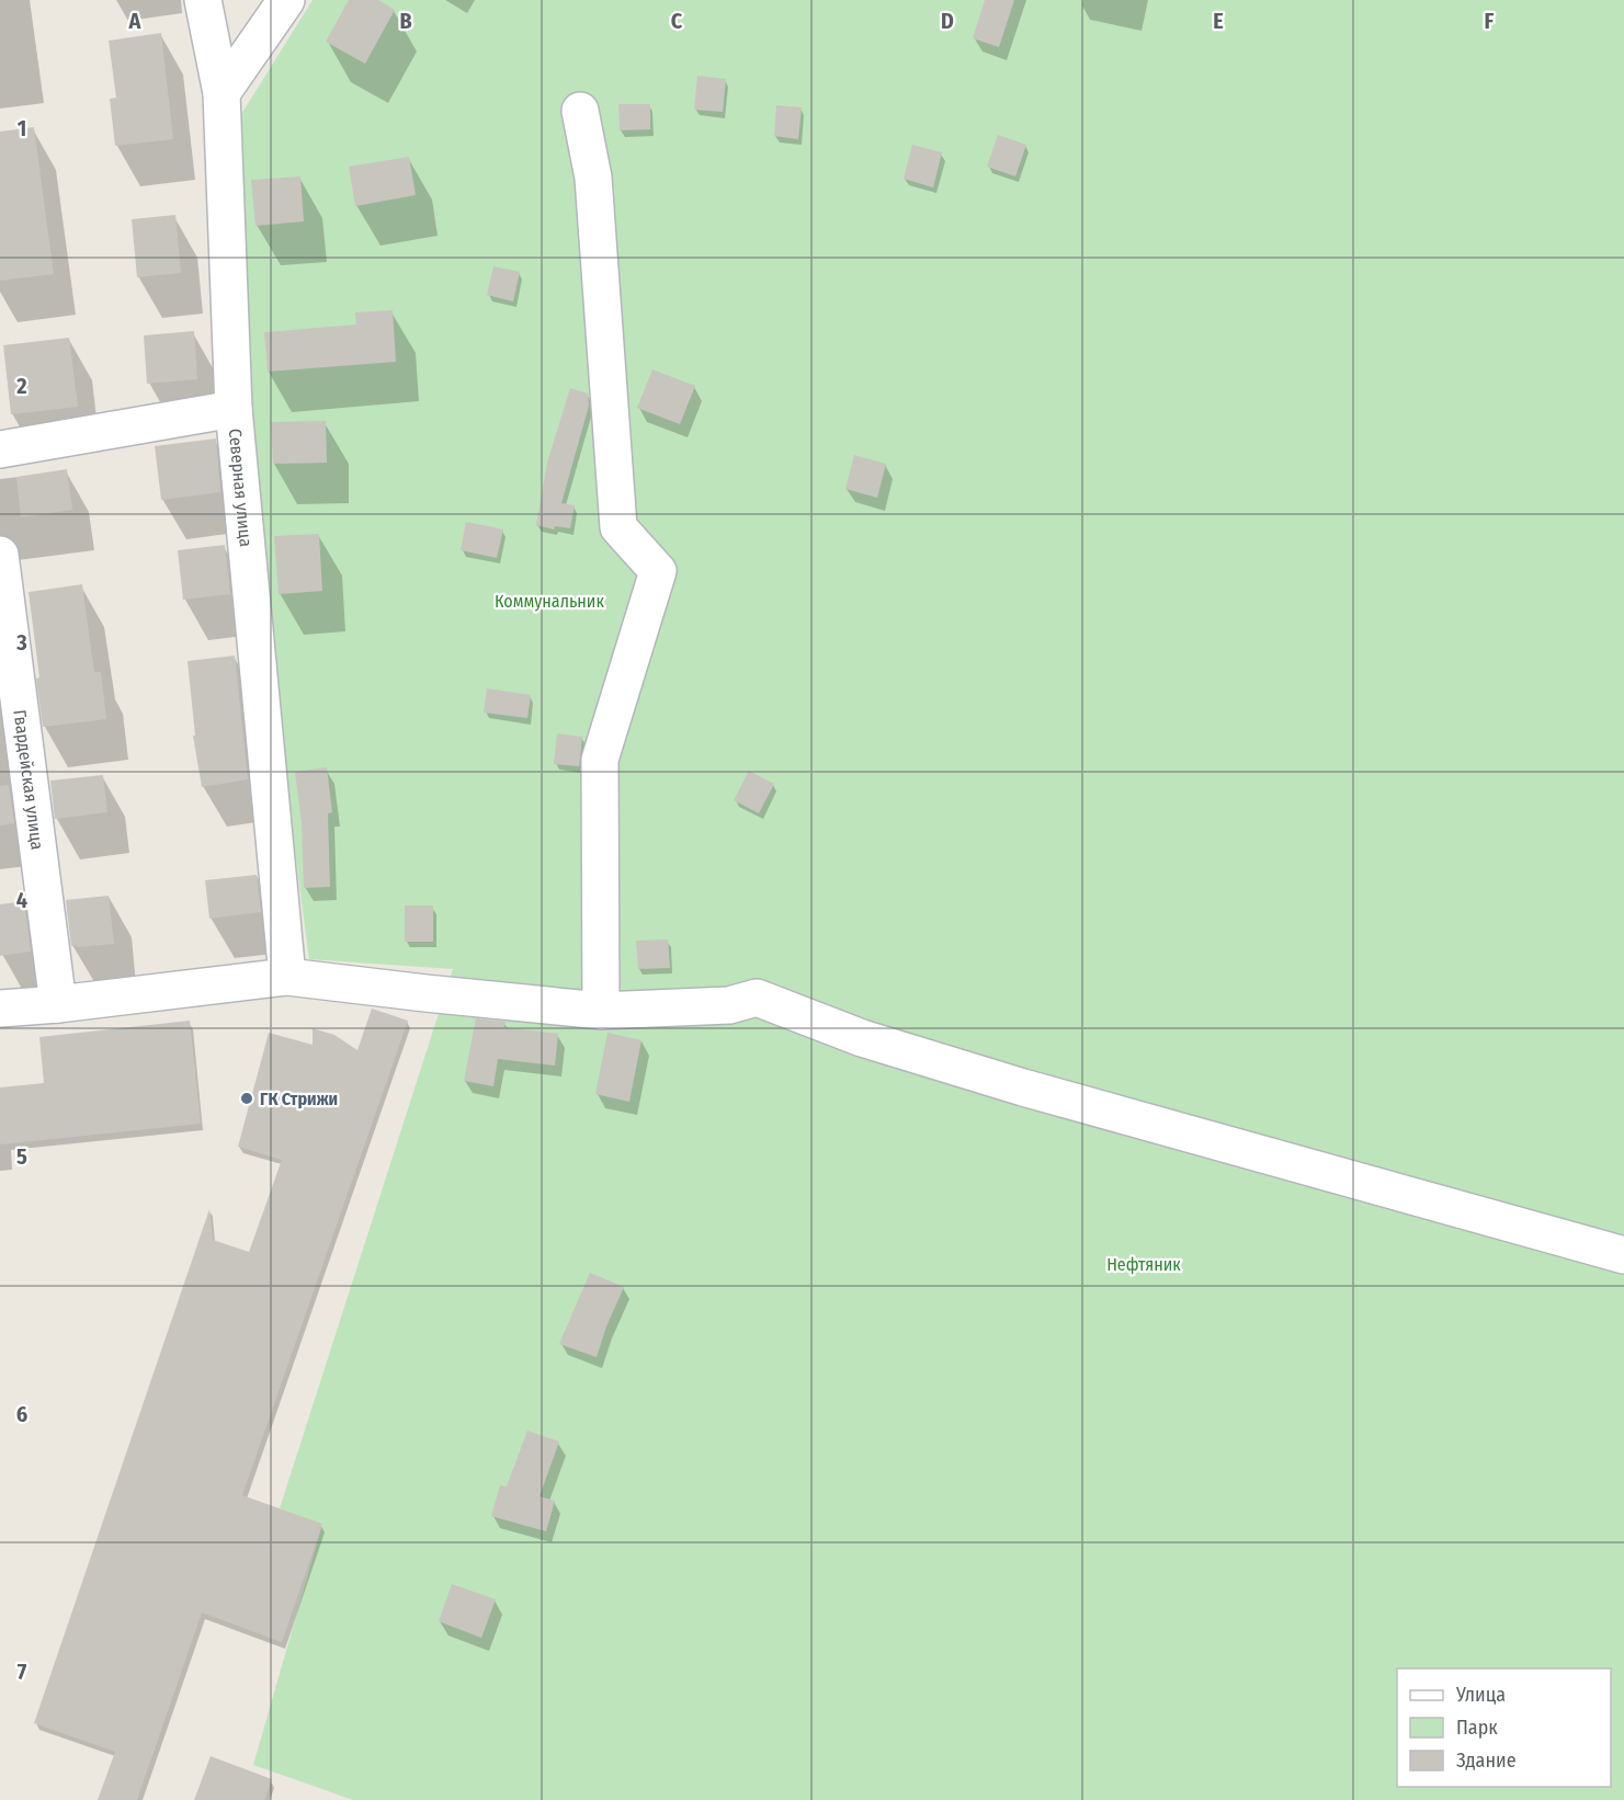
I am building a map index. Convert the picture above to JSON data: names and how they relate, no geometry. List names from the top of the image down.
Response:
{
  "streets": {
    "street": ["Северная улица", "Гвардейская улица"]
  },
  "parks": ["Коммунальник", "Нефтяник"],
  "places": ["ГК Стрижи"],
  "legend": ["Улица", "Парк", "Здание"],
  "grid": {
    "columns": [
      "A",
      "B",
      "C",
      "D",
      "E",
      "F"
    ],
    "rows": [
      "1",
      "2",
      "3",
      "4",
      "5",
      "6",
      "7"
    ]
  }
}
